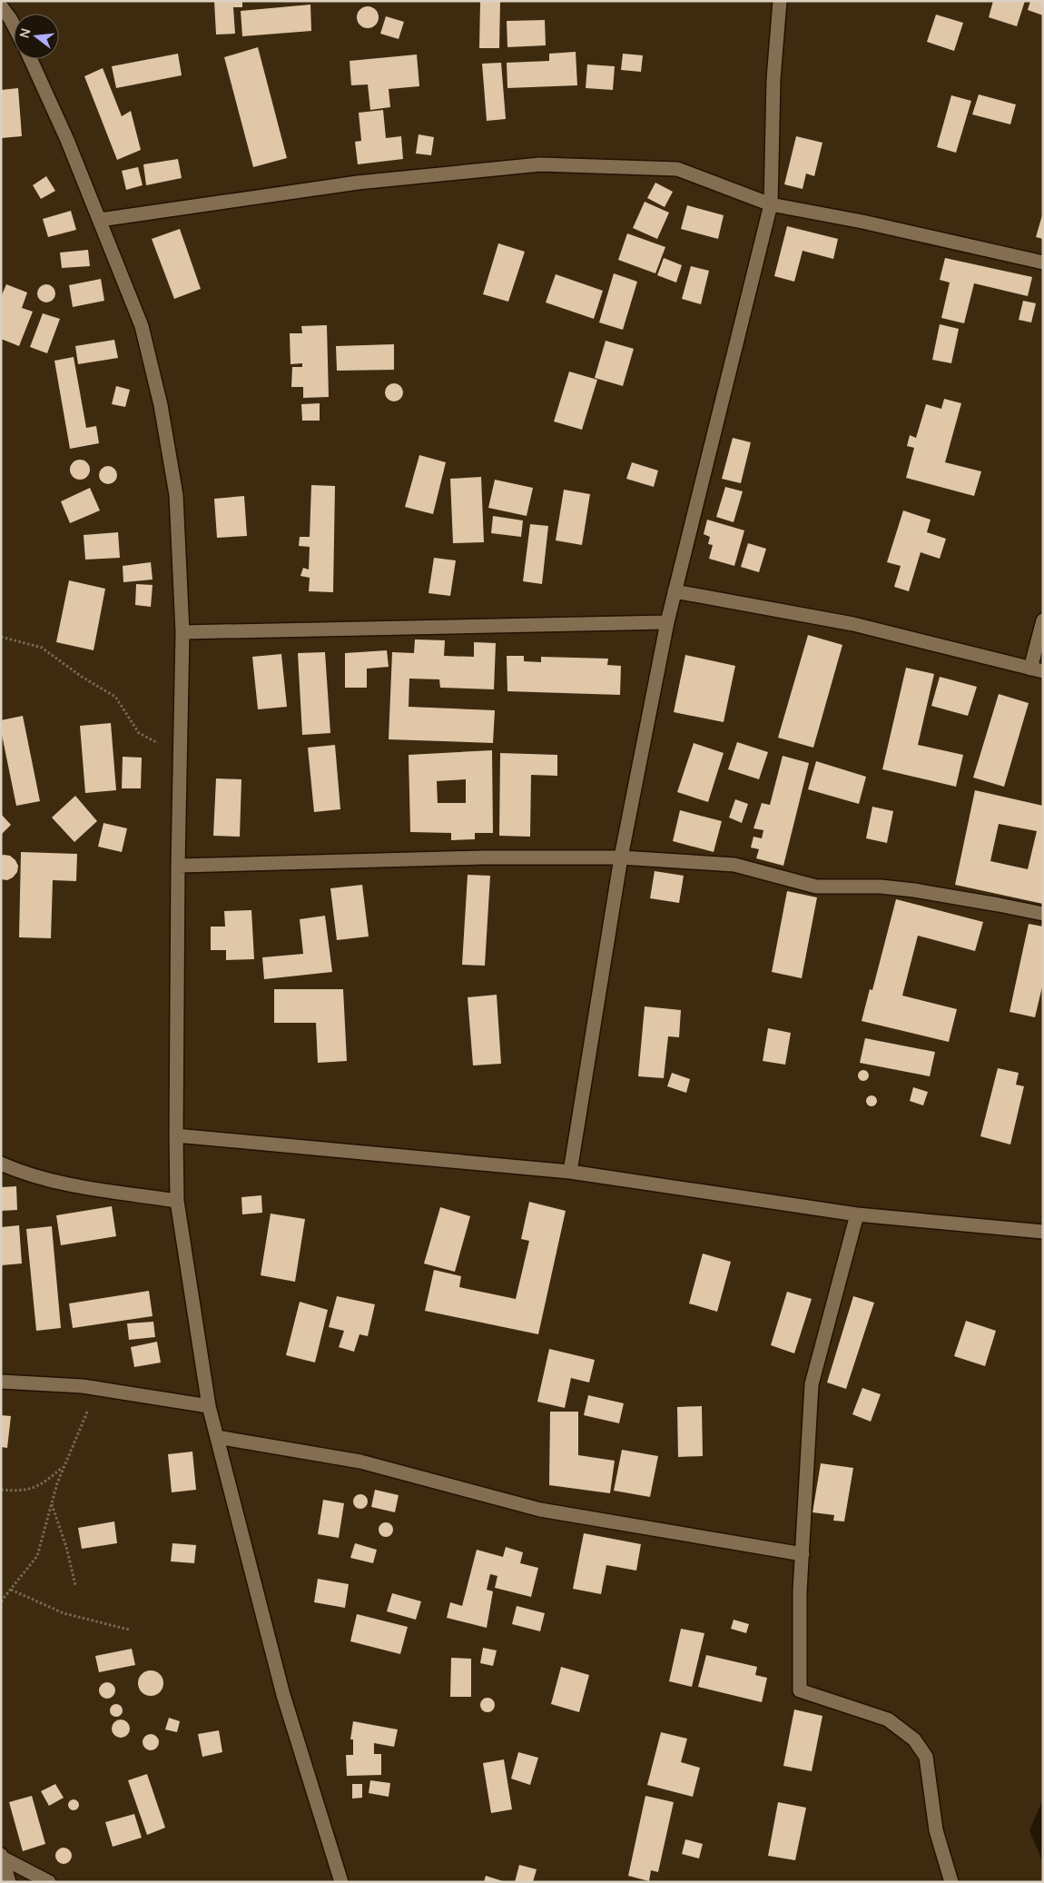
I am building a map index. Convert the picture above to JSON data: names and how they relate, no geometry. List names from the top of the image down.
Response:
{
  "north": "left"
}
